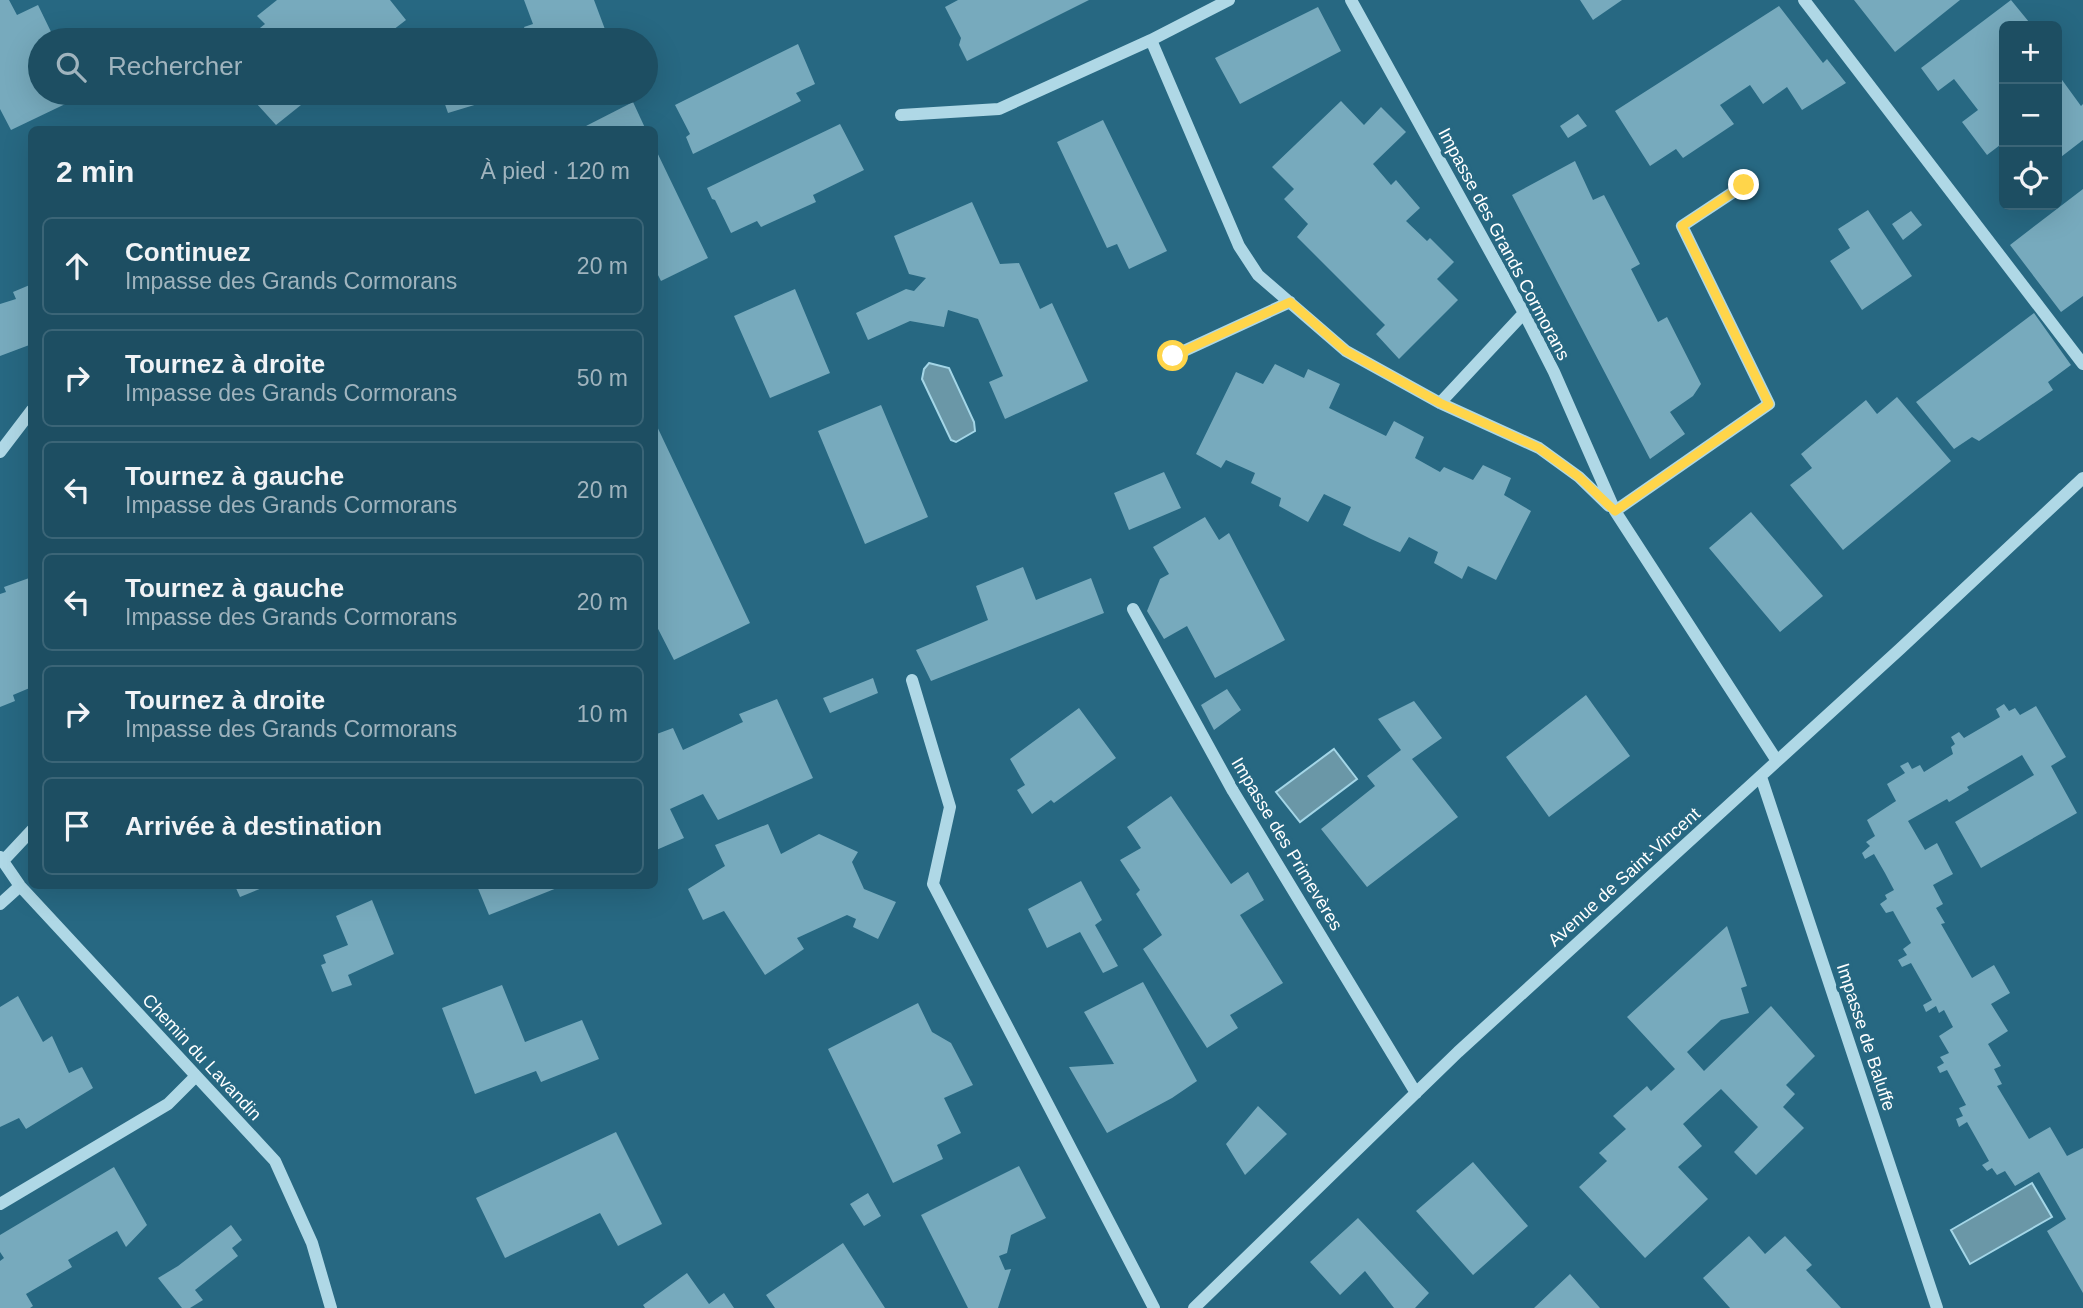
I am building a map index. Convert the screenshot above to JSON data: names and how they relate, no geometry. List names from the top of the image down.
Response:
{
  "streets": {
    "street": [
      "Impasse des Grands Cormorans",
      "Impasse des Primevères",
      "Avenue de Saint-Vincent",
      "Impasse de Baluffe",
      "Chemin du Lavandin"
    ]
  },
  "crossings": [
    ["Impasse des Grands Cormorans", "Avenue de Saint-Vincent"],
    ["Impasse des Primevères", "Avenue de Saint-Vincent"],
    ["Avenue de Saint-Vincent", "Impasse de Baluffe"]
  ],
  "page": {
    "map_buttons": ["+", "−"],
    "search": "Rechercher",
    "heading": ["2 min", "À pied · 120 m"],
    "list": [
      ["Continuez", "Impasse des Grands Cormorans", "20 m"],
      ["Tournez à droite", "Impasse des Grands Cormorans", "50 m"],
      ["Tournez à gauche", "Impasse des Grands Cormorans", "20 m"],
      ["Tournez à gauche", "Impasse des Grands Cormorans", "20 m"],
      ["Tournez à droite", "Impasse des Grands Cormorans", "10 m"],
      "Arrivée à destination"
    ]
  }
}
